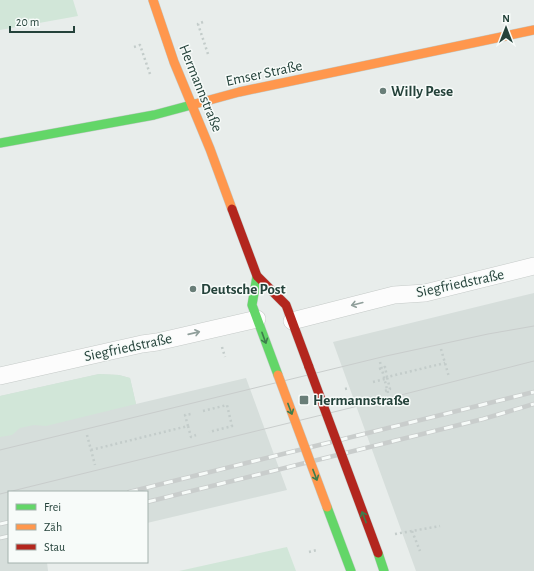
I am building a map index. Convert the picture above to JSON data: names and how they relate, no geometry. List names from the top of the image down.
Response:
{
  "streets": {
    "main road": ["Emser Straße", "Hermannstraße"],
    "street": ["Siegfriedstraße"]
  },
  "crossings": [
    ["Emser Straße", "Hermannstraße"],
    ["Hermannstraße", "Siegfriedstraße"]
  ],
  "places": {
    "other": ["Willy Pese", "Deutsche Post"],
    "transit": ["Hermannstraße"]
  },
  "legend": ["Frei", "Zäh", "Stau"],
  "scale_bar": "20 m",
  "north": "top"
}
